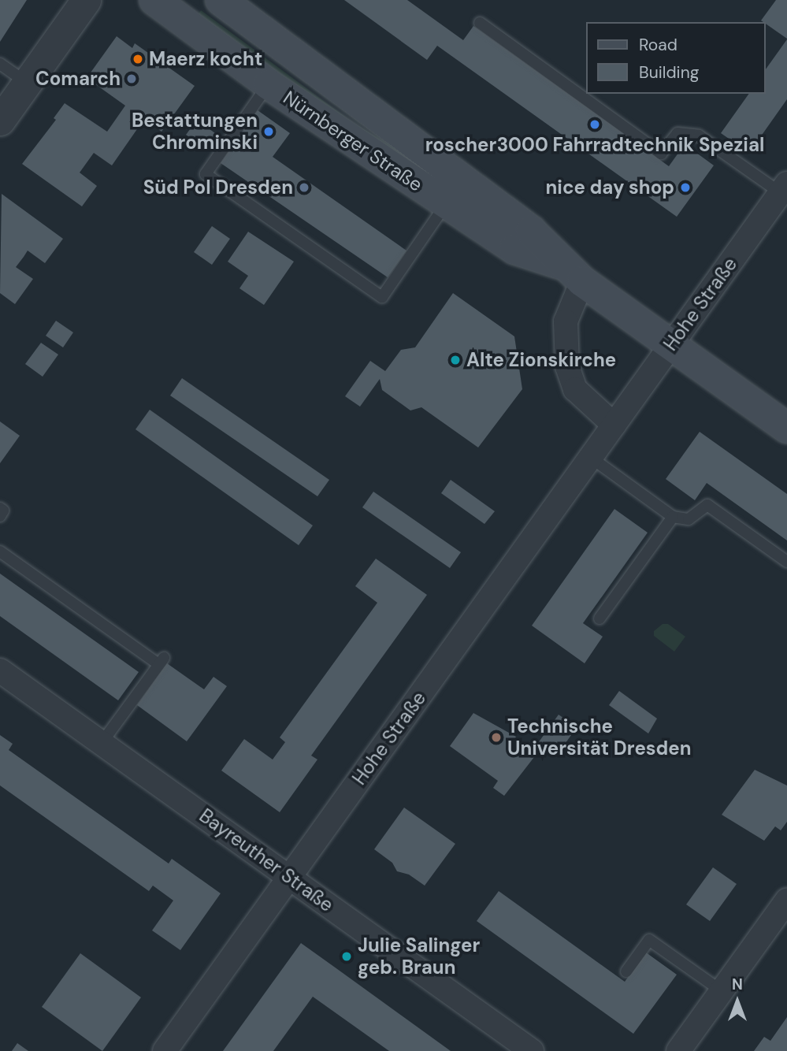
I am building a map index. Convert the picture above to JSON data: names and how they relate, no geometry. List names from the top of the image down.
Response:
{
  "streets": {
    "main road": ["Nürnberger Straße"],
    "street": ["Hohe Straße", "Bayreuther Straße"]
  },
  "crossings": [
    ["Nürnberger Straße", "Hohe Straße"],
    ["Hohe Straße", "Bayreuther Straße"]
  ],
  "places": [
    "Maerz kocht",
    "Comarch",
    "roscher3000 Fahrradtechnik Spezial",
    "Bestattungen Chrominski",
    "Süd Pol Dresden",
    "nice day shop",
    "Alte Zionskirche",
    "Technische Universität Dresden",
    "Julie Salinger geb. Braun"
  ],
  "legend": ["Road", "Building"],
  "north": "top"
}
